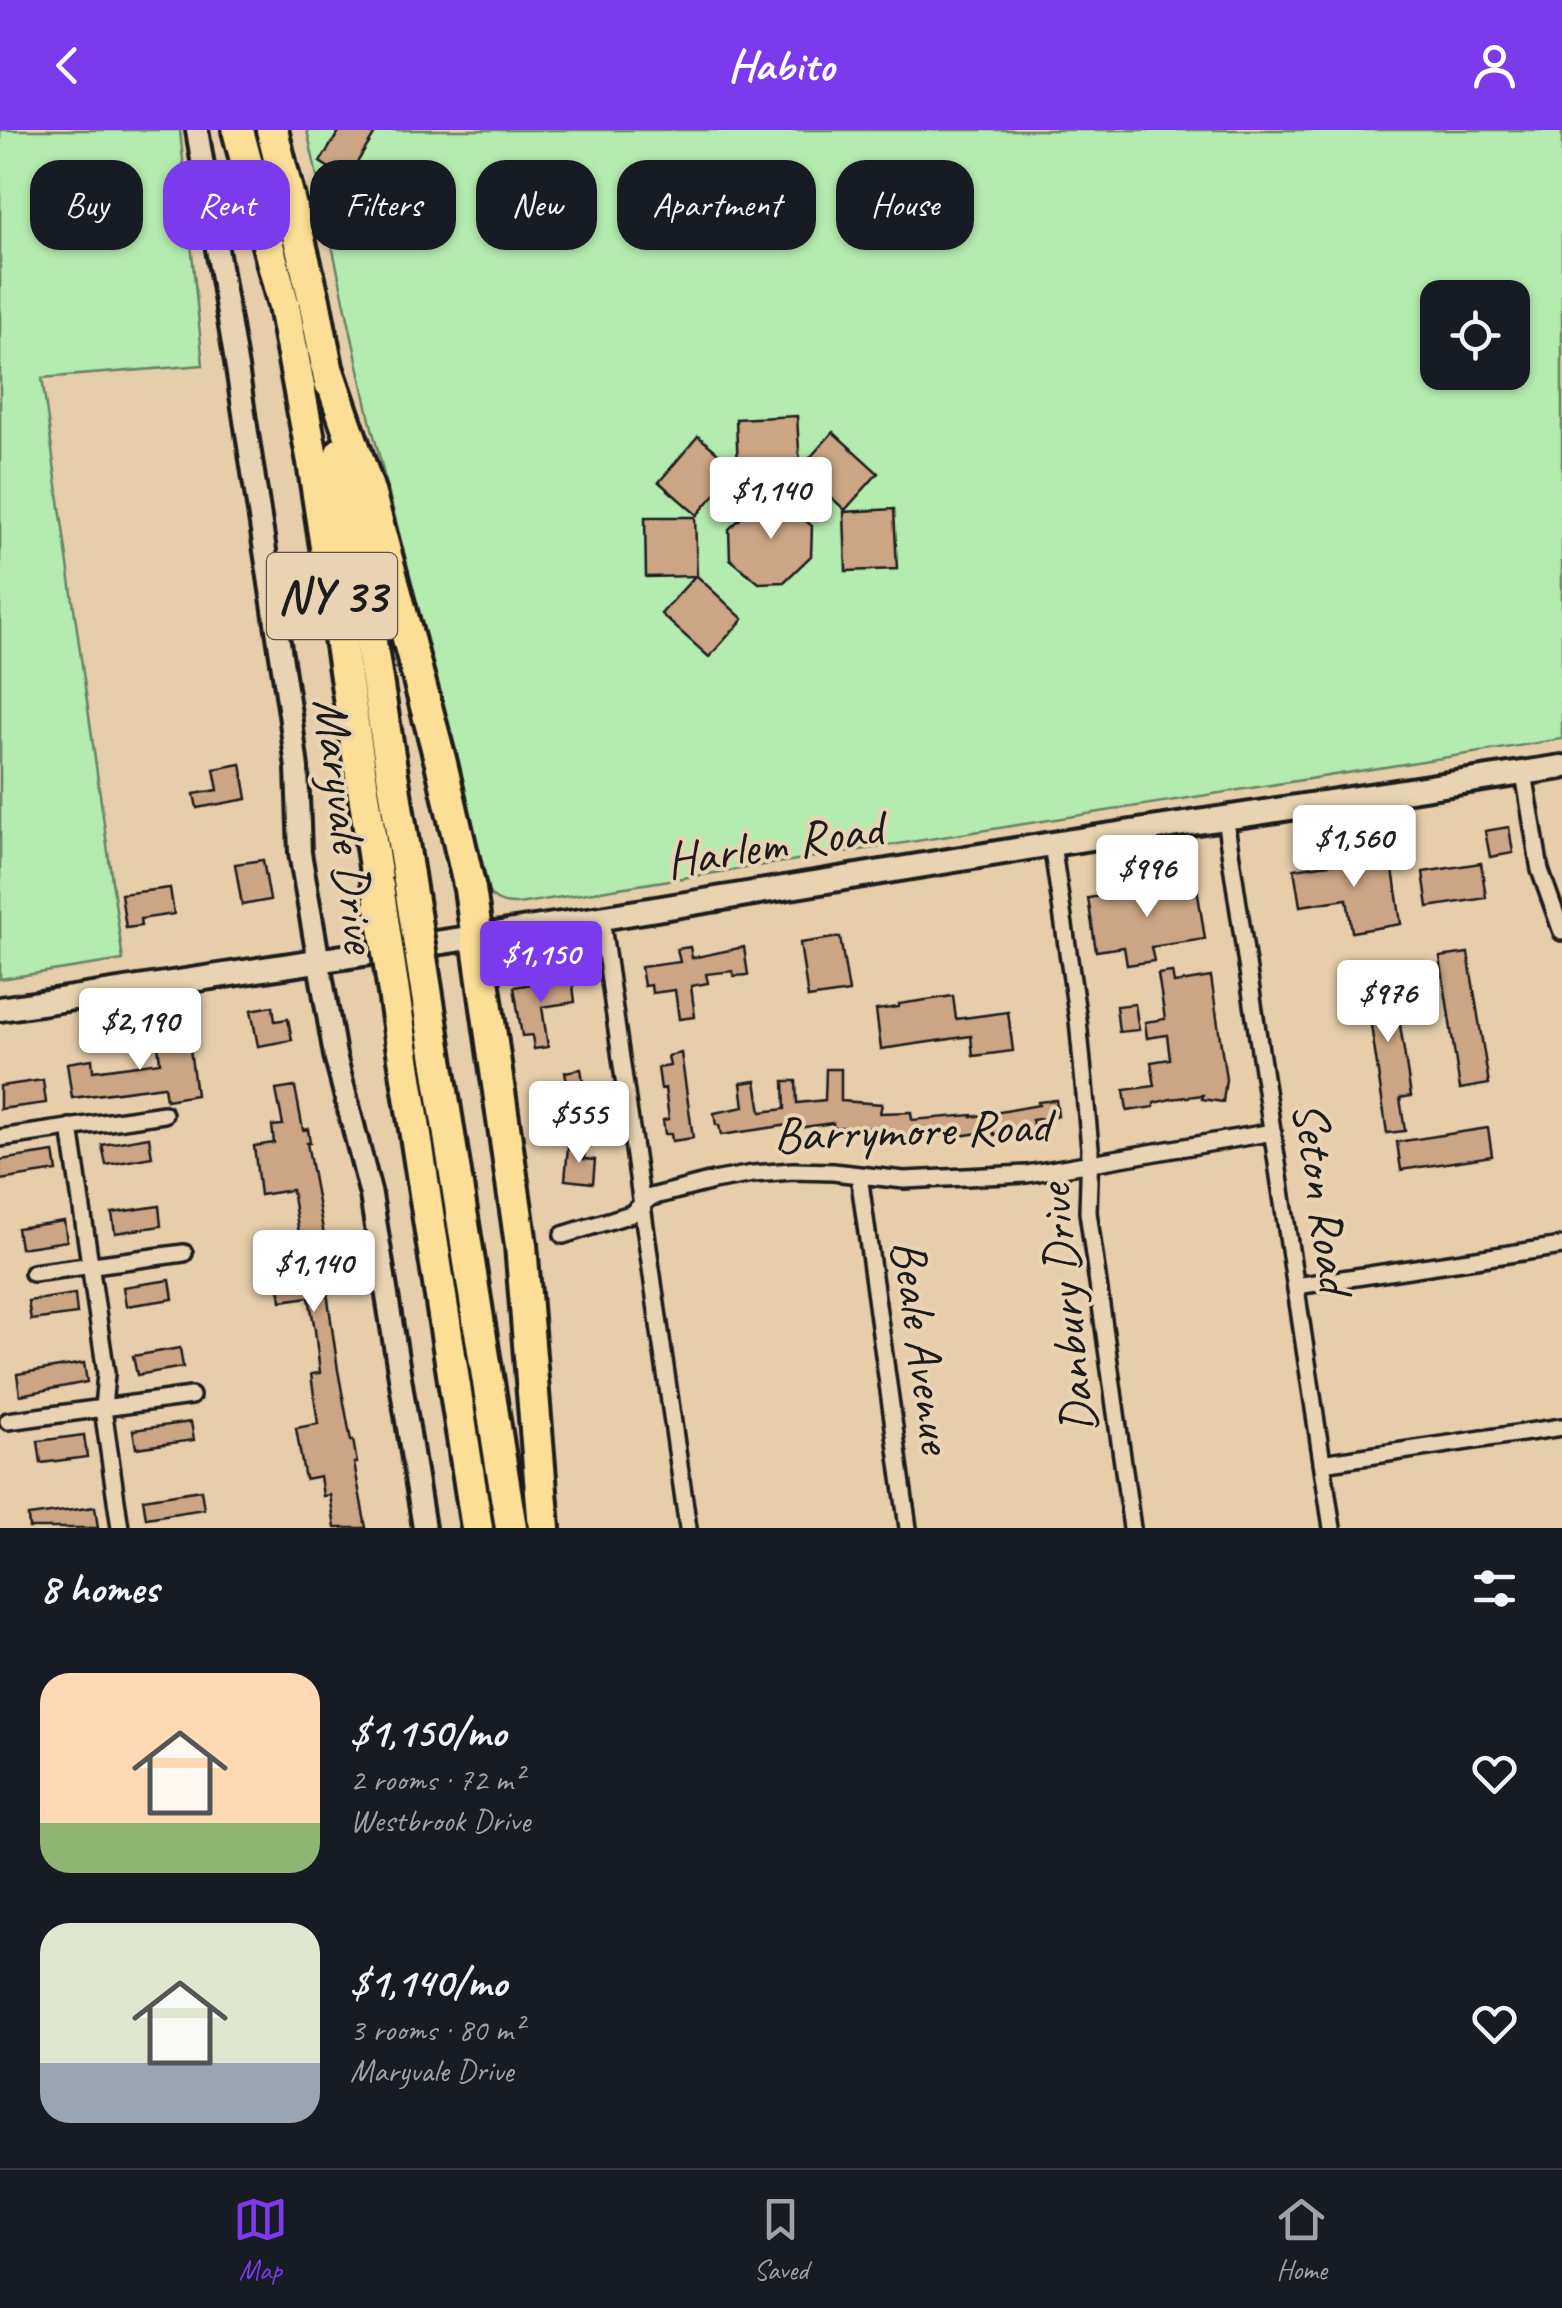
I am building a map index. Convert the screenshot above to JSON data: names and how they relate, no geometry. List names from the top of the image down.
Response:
{
  "streets": {
    "highway": ["NY 33"],
    "main road": ["Harlem Road"],
    "street": [
      "Maryvale Drive",
      "Barrymore Road",
      "Seton Road",
      "Danbury Drive",
      "Beale Avenue"
    ]
  },
  "crossings": [
    ["Maryvale Drive", "Harlem Road"],
    ["Harlem Road", "Seton Road"],
    ["Harlem Road", "Danbury Drive"],
    ["Barrymore Road", "Seton Road"],
    ["Barrymore Road", "Danbury Drive"],
    ["Barrymore Road", "Beale Avenue"]
  ],
  "page": {
    "header": "Habito",
    "chip": [
      "Buy",
      "Rent",
      "Filters",
      "New",
      "Apartment",
      "House"
    ],
    "price": [
      "$1,140",
      "$1,560",
      "$996",
      "$1,150",
      "$976",
      "$2,190",
      "$555",
      "$1,140"
    ],
    "heading": "8 homes",
    "list": [
      {
        "name": "$1,150/mo",
        "note": "2 rooms · 72 m² · Westbrook Drive"
      },
      {
        "name": "$1,140/mo",
        "note": "3 rooms · 80 m² · Maryvale Drive"
      }
    ],
    "tabs": ["Map", "Saved", "Home"]
  }
}
